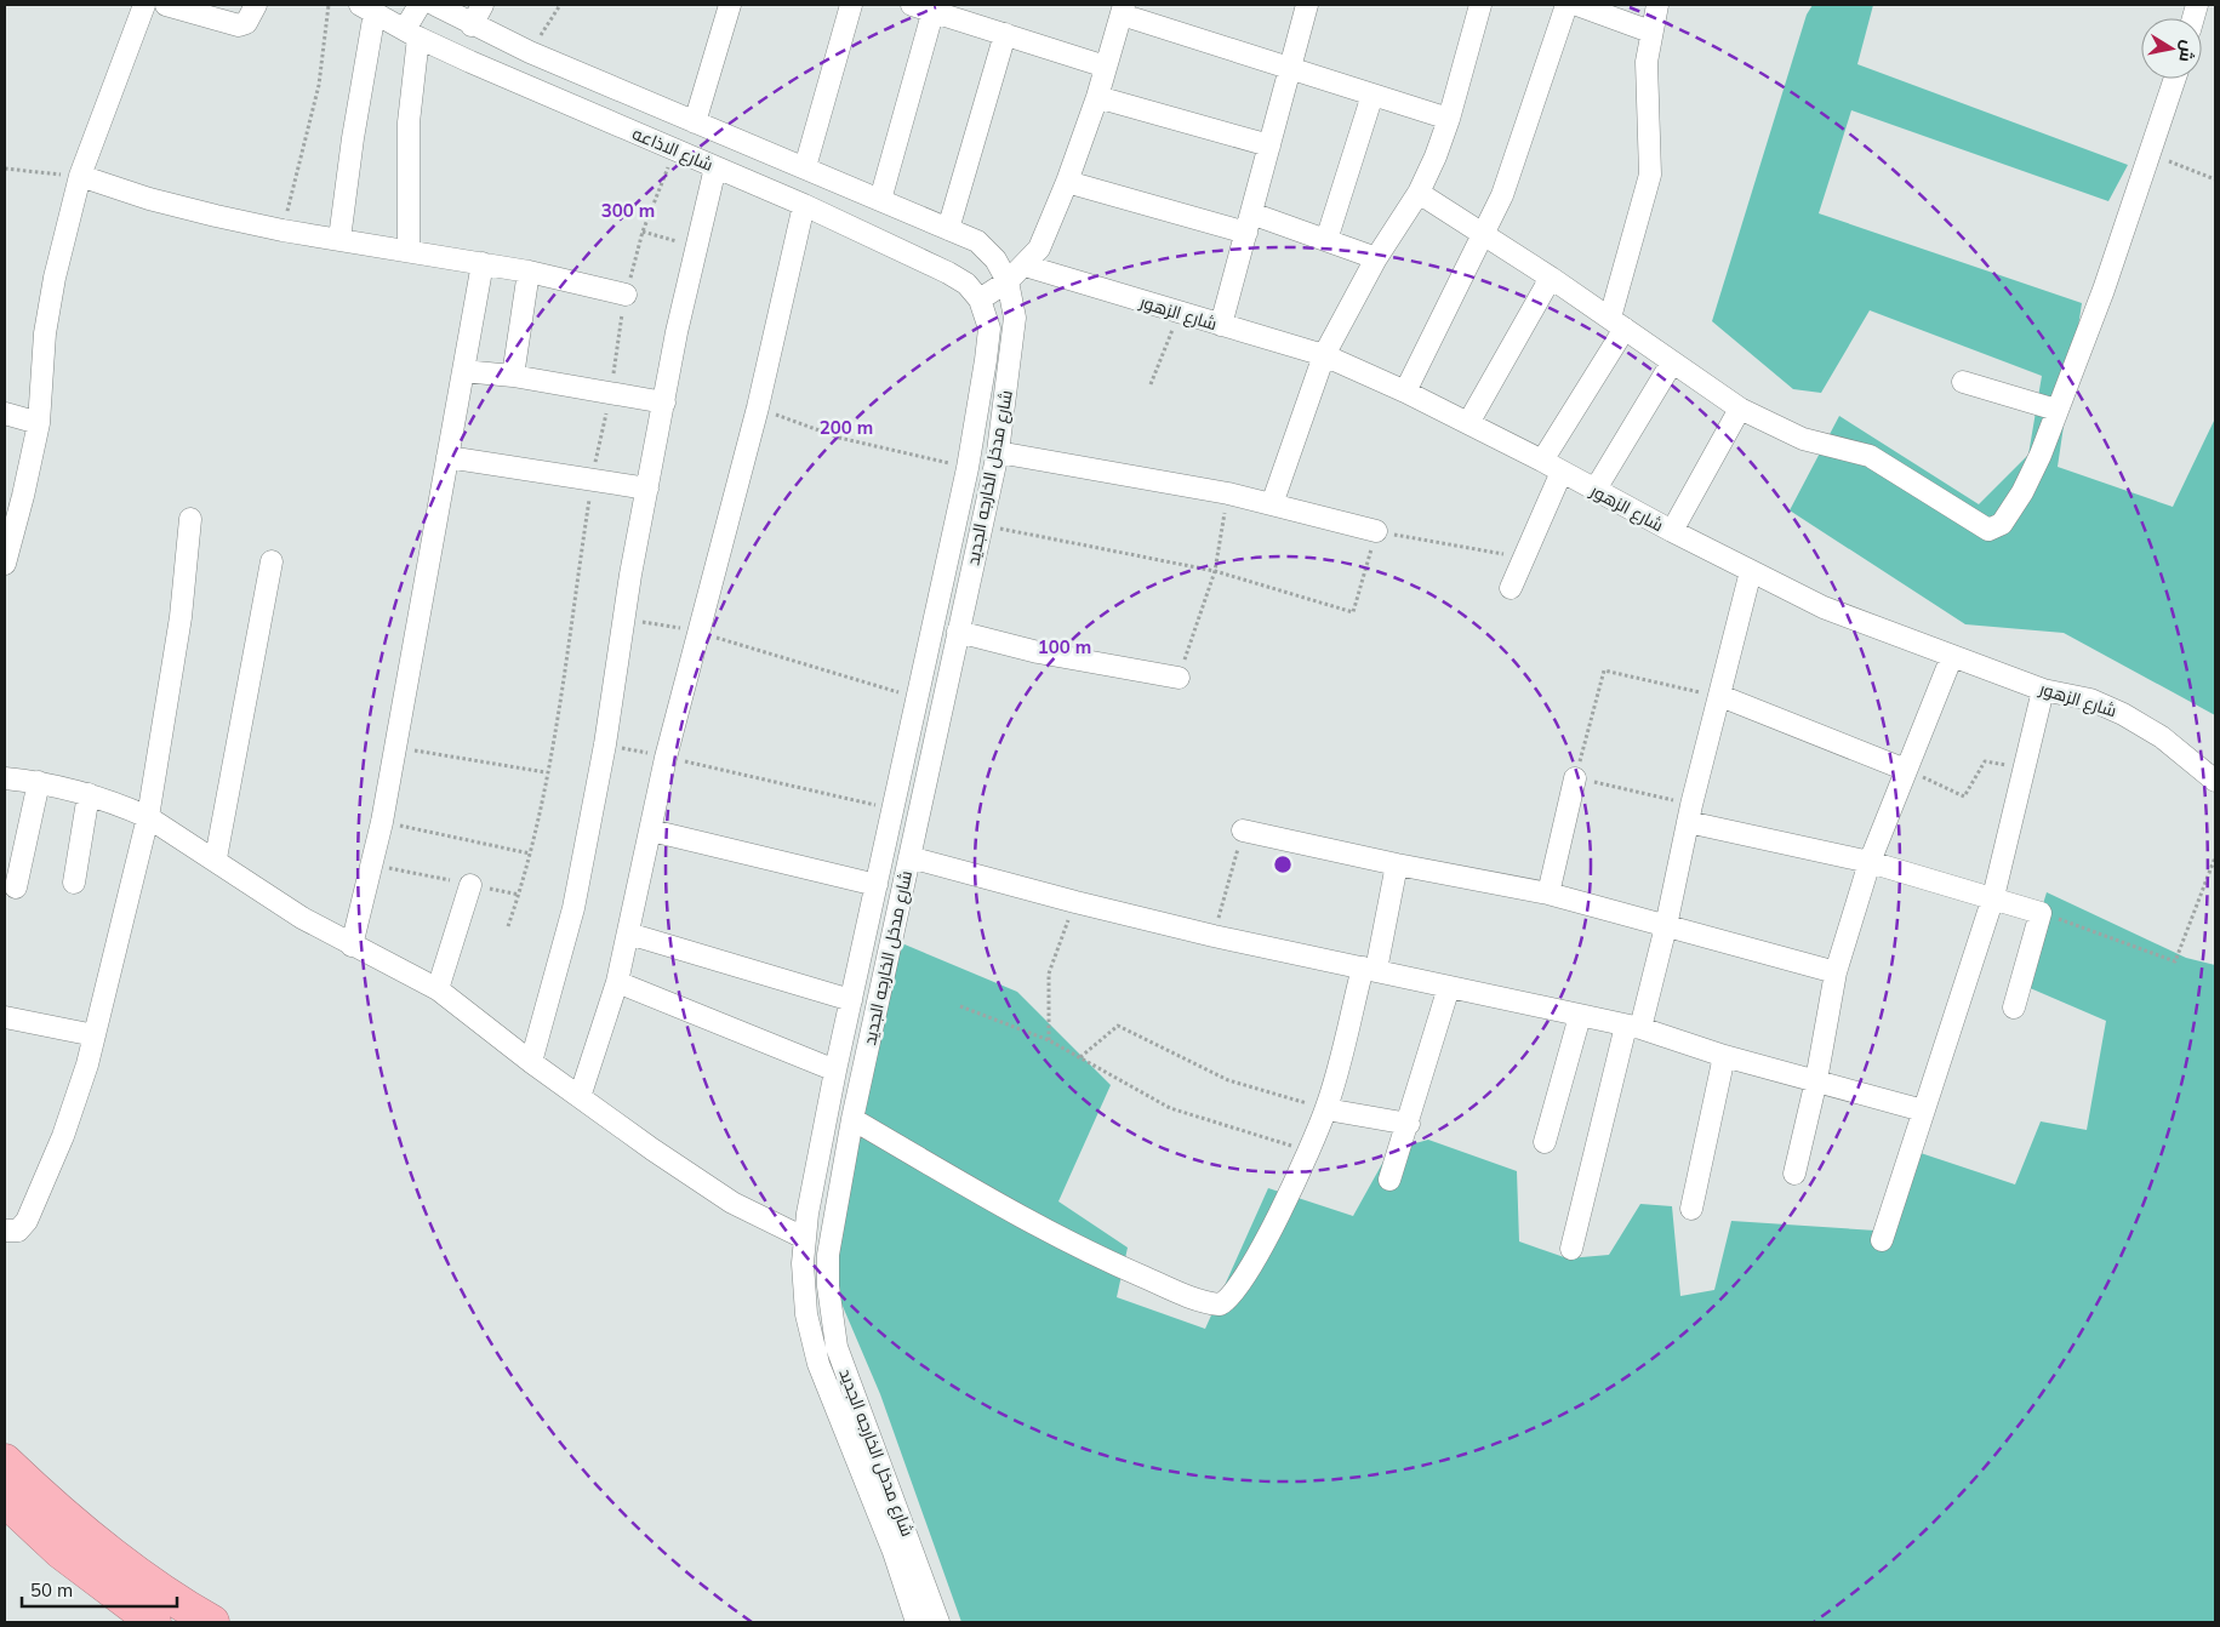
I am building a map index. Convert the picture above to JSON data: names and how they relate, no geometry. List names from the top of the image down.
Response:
{
  "streets": {
    "street": ["شارع الاذاعه", "شارع الزهور", "شارع مدخل الخارجه الجديد"]
  },
  "crossings": [
    ["شارع الاذاعه", "شارع مدخل الخارجه الجديد"]
  ],
  "scale_bar": "50 m",
  "north": "right",
  "rings": ["300 m", "200 m", "100 m"]
}
